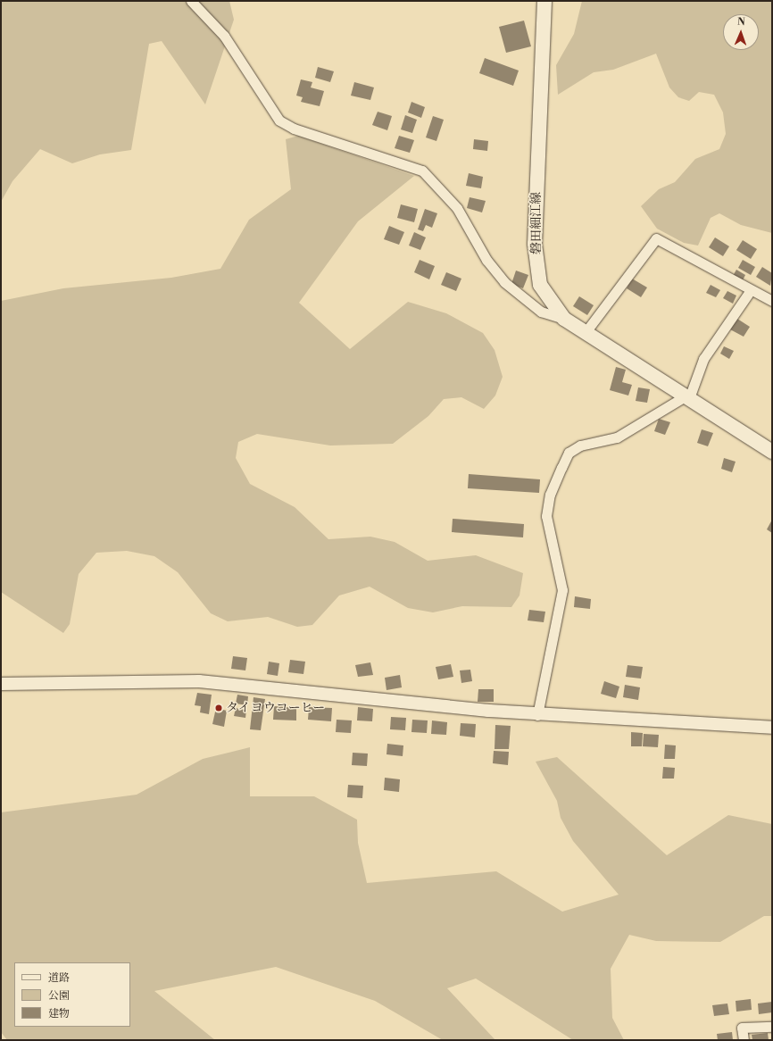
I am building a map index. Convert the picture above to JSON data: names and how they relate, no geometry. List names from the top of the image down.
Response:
{
  "streets": {
    "main road": ["磐田細江線"]
  },
  "places": ["タイヨウコーヒー"],
  "legend": ["道路", "公園", "建物"],
  "north": "top"
}
